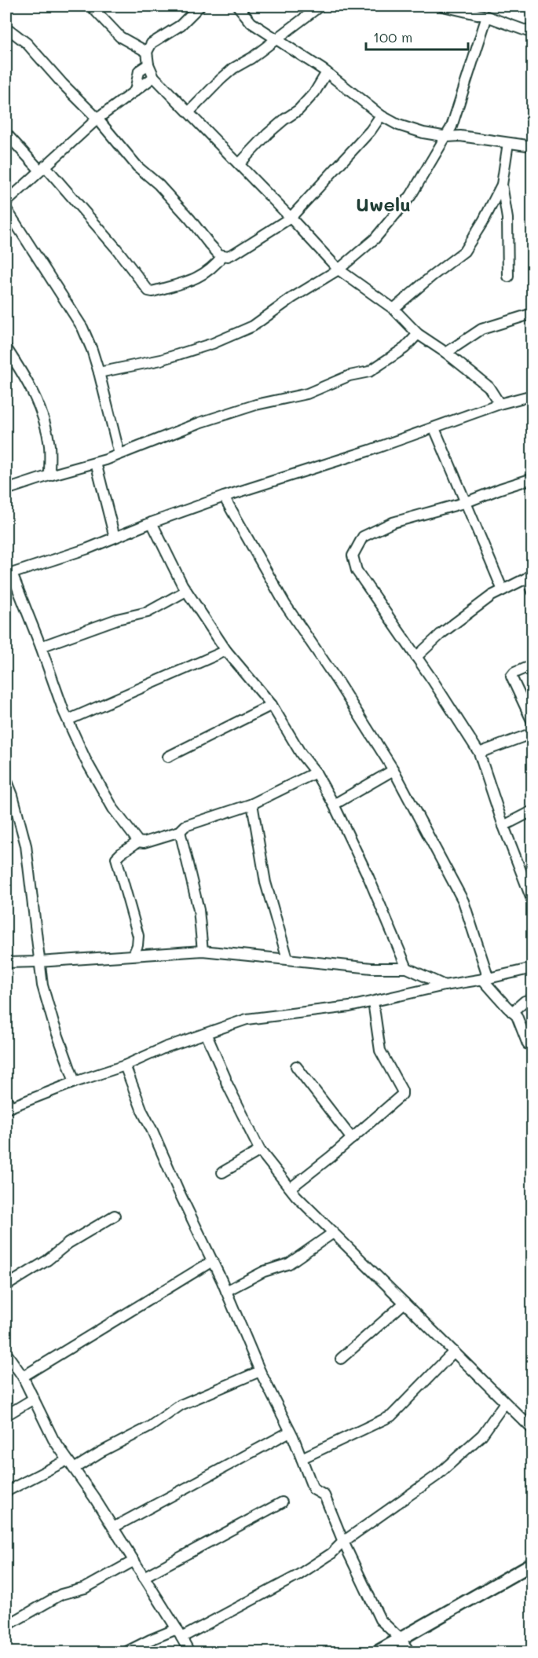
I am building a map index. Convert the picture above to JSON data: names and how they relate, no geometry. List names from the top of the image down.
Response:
{
  "districts": ["Uwelu"],
  "scale_bar": "100 m"
}
